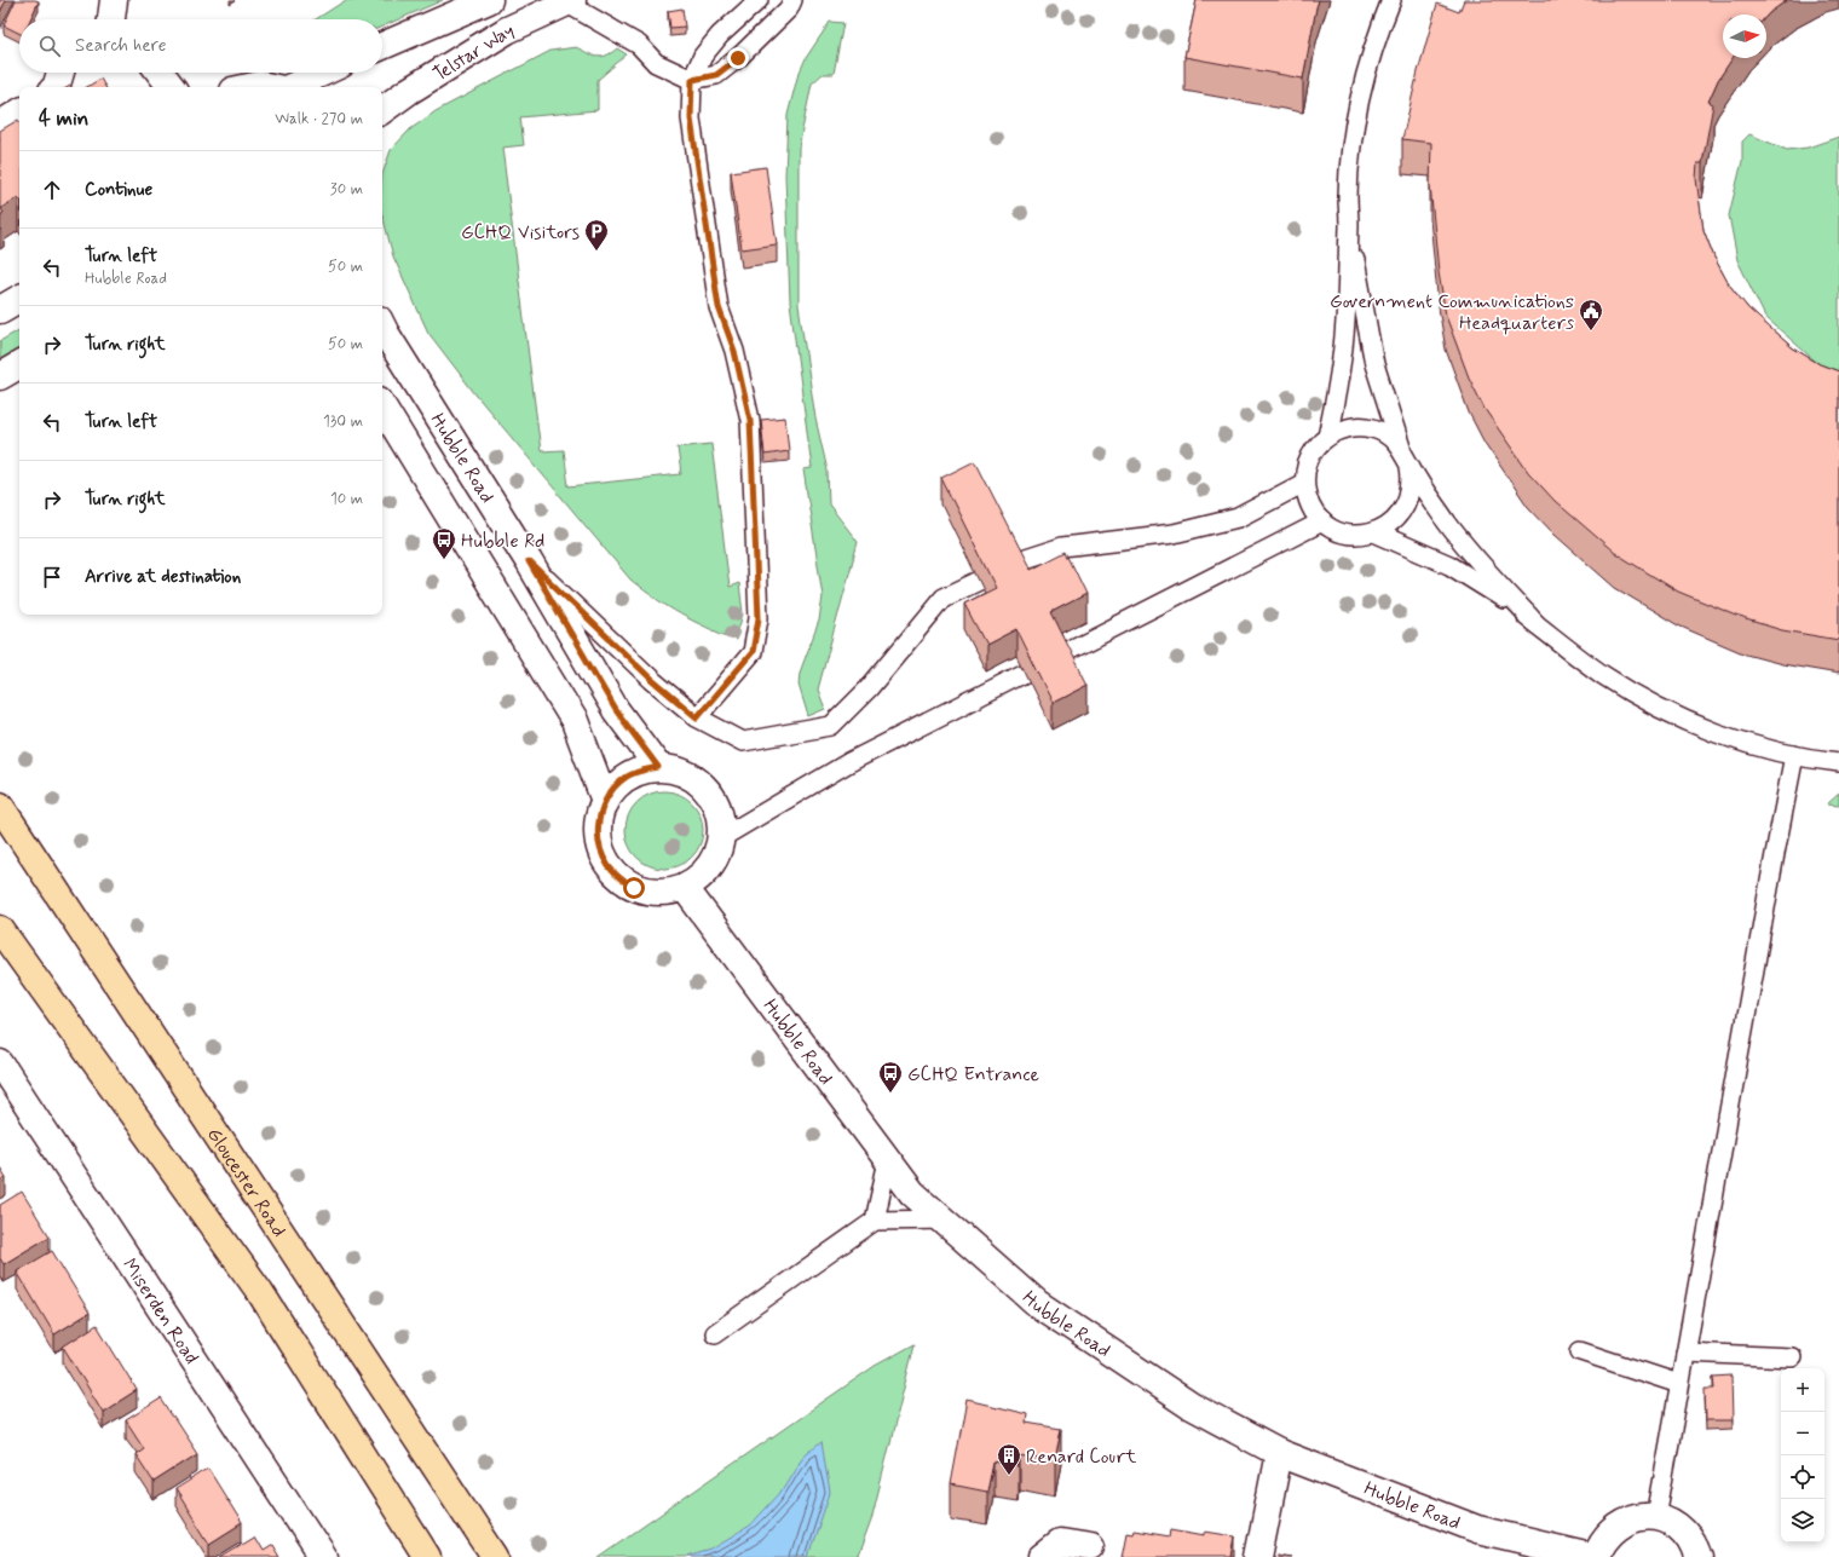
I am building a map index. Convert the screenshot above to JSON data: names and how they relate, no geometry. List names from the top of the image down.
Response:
{
  "streets": {
    "highway": ["Gloucester Road"],
    "street": ["Telstar Way", "Hubble Road", "Miserden Road"]
  },
  "places": {
    "parking": ["GCHQ Visitors"],
    "public building": ["Government Communications Headquarters"],
    "bus stop": ["Hubble Rd", "GCHQ Entrance"],
    "building": ["Renard Court"]
  },
  "north": "right",
  "page": {
    "search": "Search here",
    "heading": ["4 min", "Walk · 270 m"],
    "list": [
      ["Continue", "30 m"],
      ["Turn left", "Hubble Road", "50 m"],
      ["Turn right", "50 m"],
      ["Turn left", "130 m"],
      ["Turn right", "10 m"],
      "Arrive at destination"
    ],
    "map_buttons": ["+", "−"]
  }
}
